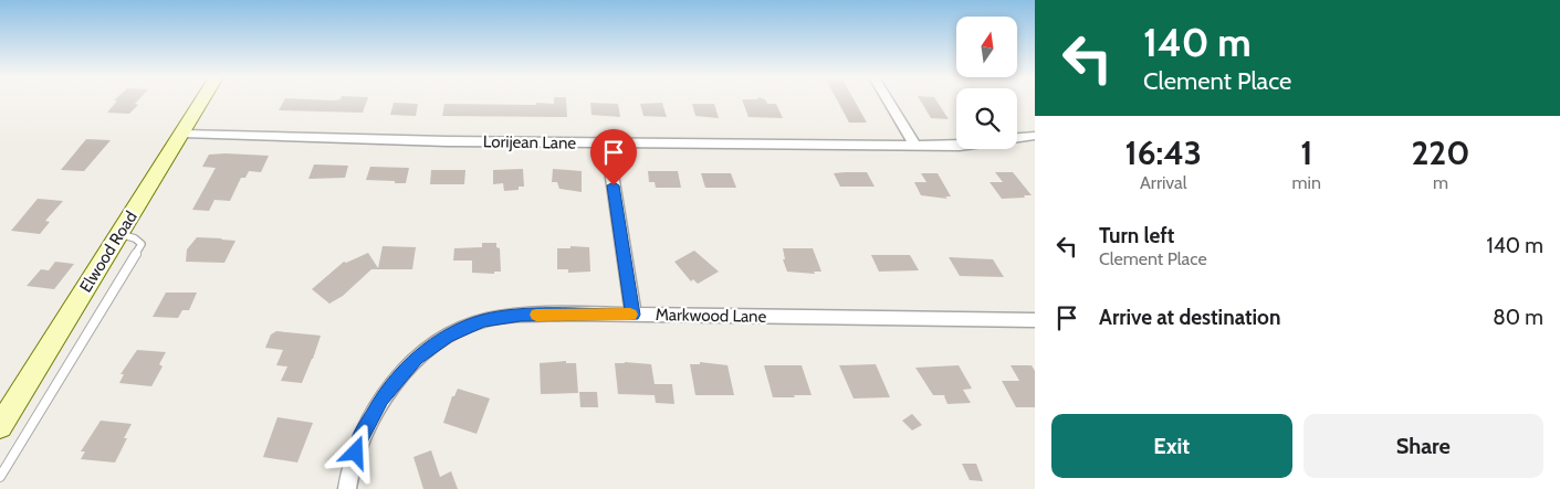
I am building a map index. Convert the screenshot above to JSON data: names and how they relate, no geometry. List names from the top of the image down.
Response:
{
  "streets": {
    "main road": ["Elwood Road"],
    "street": ["Lorijean Lane", "Markwood Lane"]
  },
  "crossings": [
    ["Lorijean Lane", "Elwood Road"]
  ],
  "north": "top",
  "page": {
    "turn": ["140 m", "Clement Place"],
    "eta": [
      "16:43",
      "Arrival",
      "1",
      "min",
      "220",
      "m"
    ],
    "list": [
      {
        "name": "Turn left",
        "note": "Clement Place",
        "value": "140 m"
      },
      {
        "name": "Arrive at destination",
        "value": "80 m"
      }
    ],
    "buttons": ["Exit", "Share"]
  }
}
